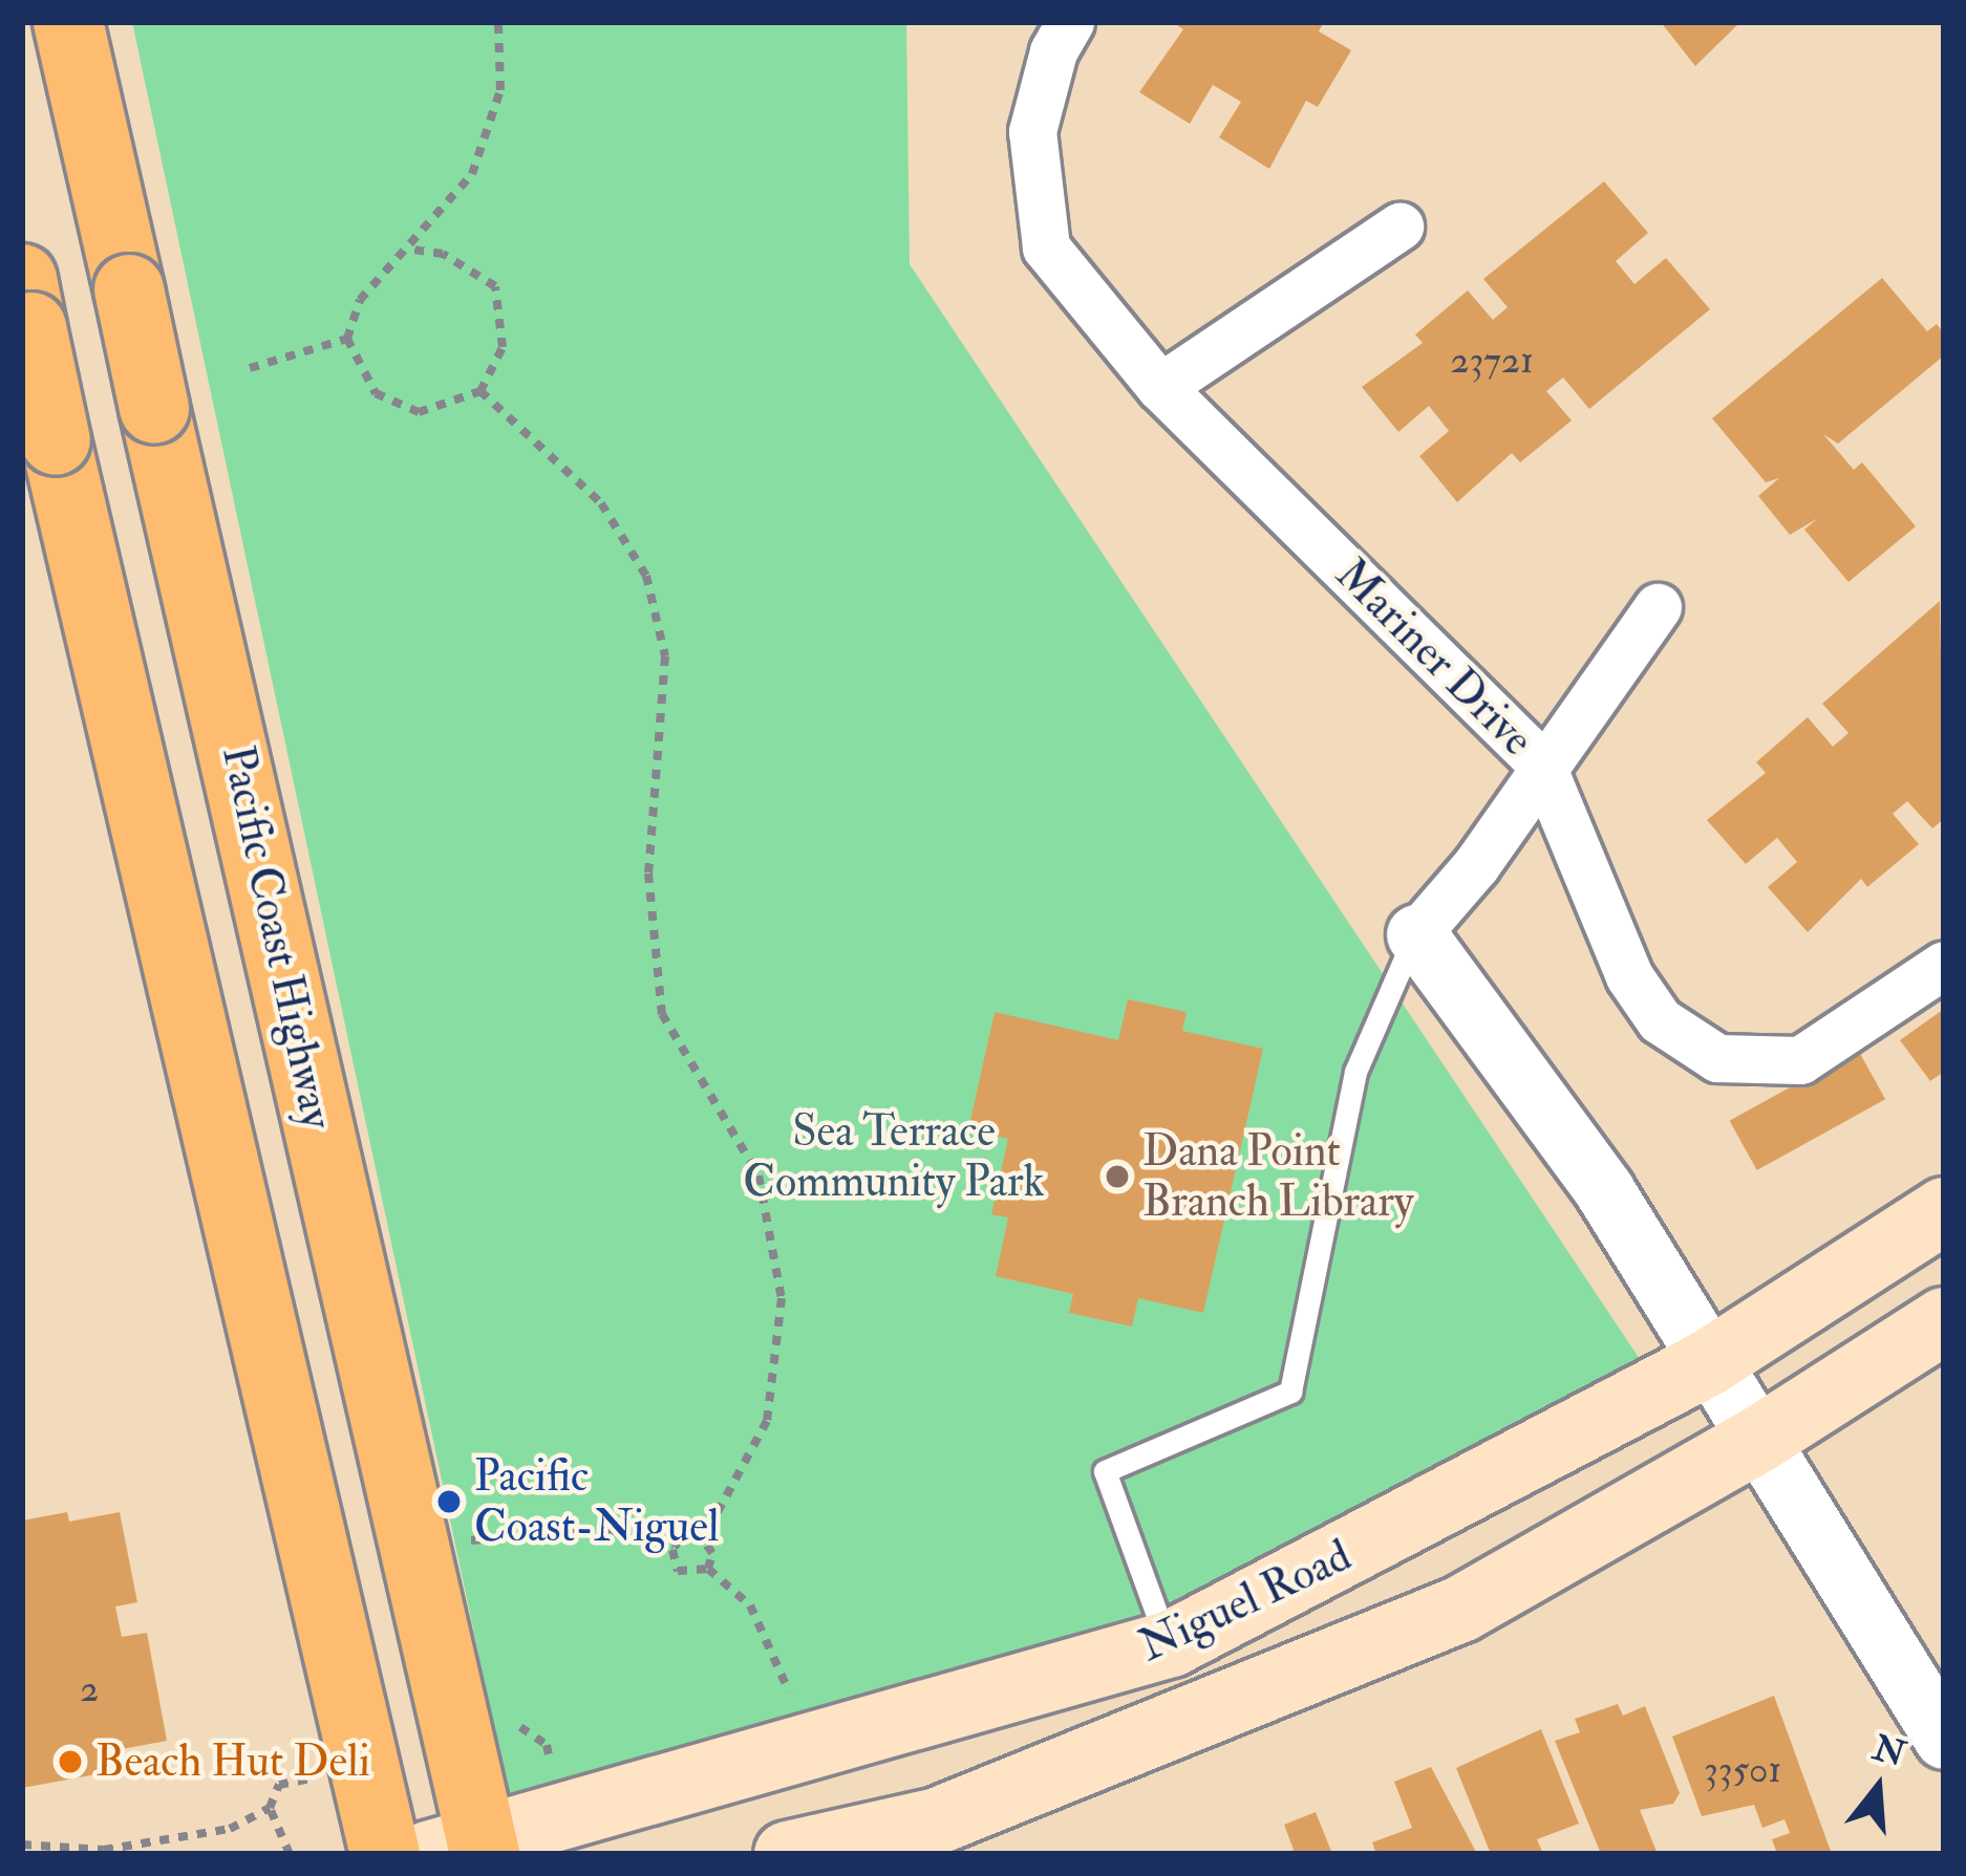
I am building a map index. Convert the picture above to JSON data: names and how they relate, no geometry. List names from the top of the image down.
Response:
{
  "streets": {
    "highway": ["Pacific Coast Highway"],
    "main road": ["Niguel Road"],
    "street": ["Mariner Drive"]
  },
  "crossings": [
    ["Pacific Coast Highway", "Niguel Road"]
  ],
  "parks": ["Sea Terrace Community Park"],
  "places": ["Dana Point Branch Library", "Pacific Coast-Niguel", "Beach Hut Deli"],
  "house_numbers": ["23721", "2", "33501"],
  "north": "top"
}
